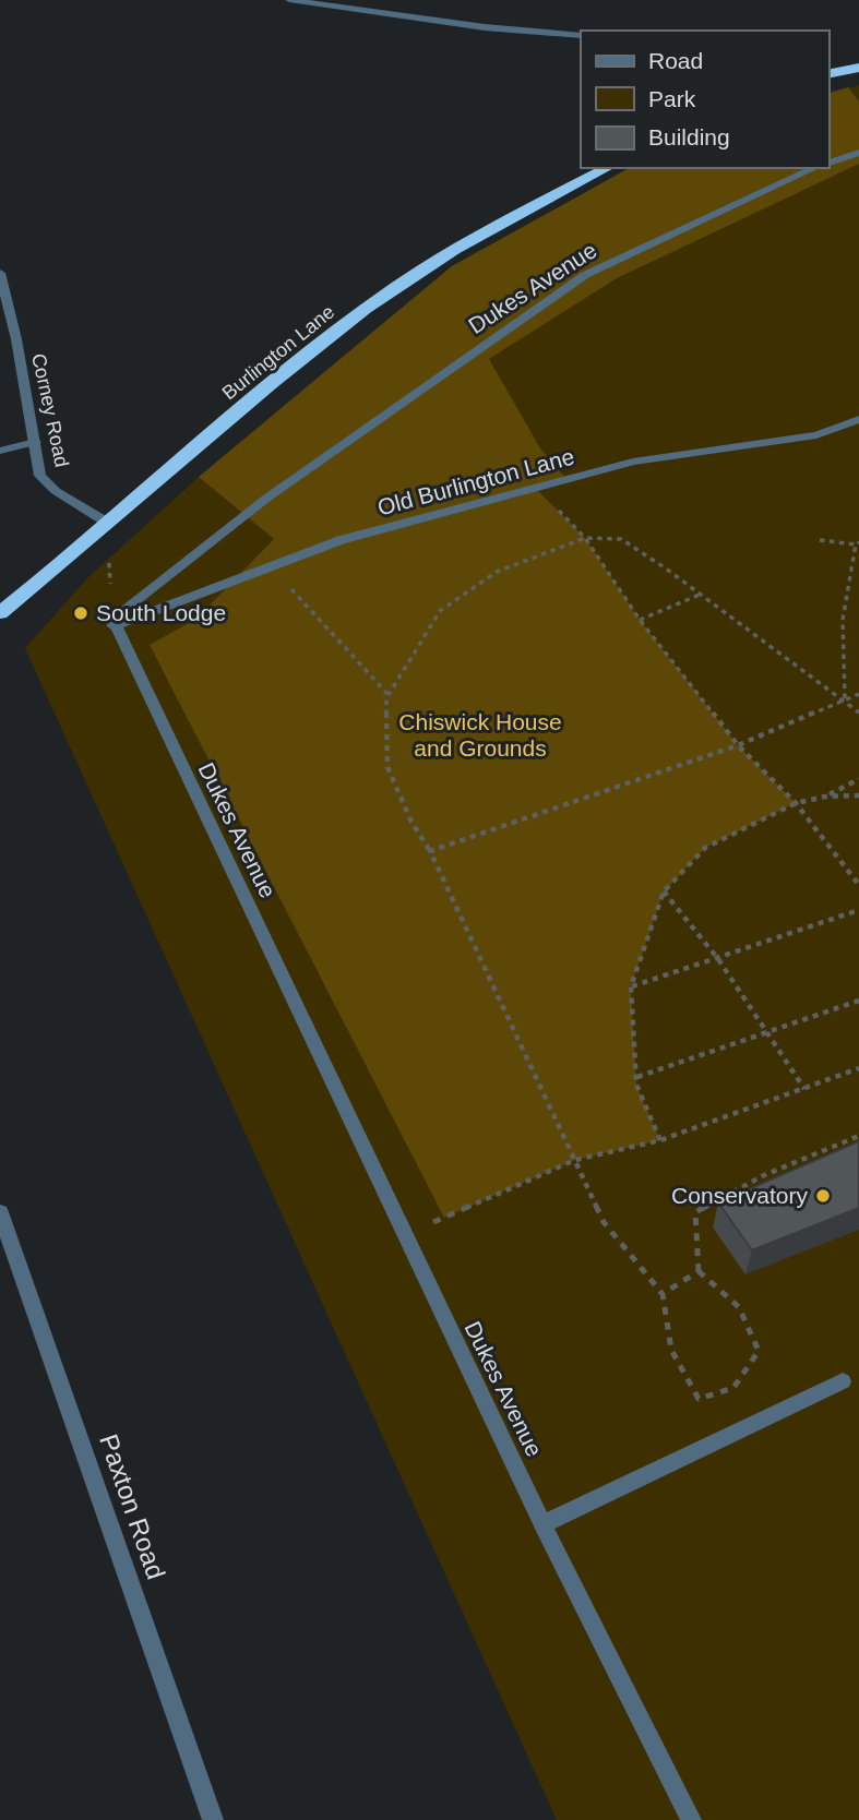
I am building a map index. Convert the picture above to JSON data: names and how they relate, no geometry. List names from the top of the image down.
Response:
{
  "streets": {
    "highway": ["Burlington Lane"],
    "street": [
      "Dukes Avenue",
      "Corney Road",
      "Old Burlington Lane",
      "Paxton Road"
    ]
  },
  "crossings": [
    ["Dukes Avenue", "Old Burlington Lane"],
    ["Burlington Lane", "Corney Road"]
  ],
  "parks": ["Chiswick House and Grounds"],
  "places": ["South Lodge", "Conservatory"],
  "legend": ["Road", "Park", "Building"]
}
